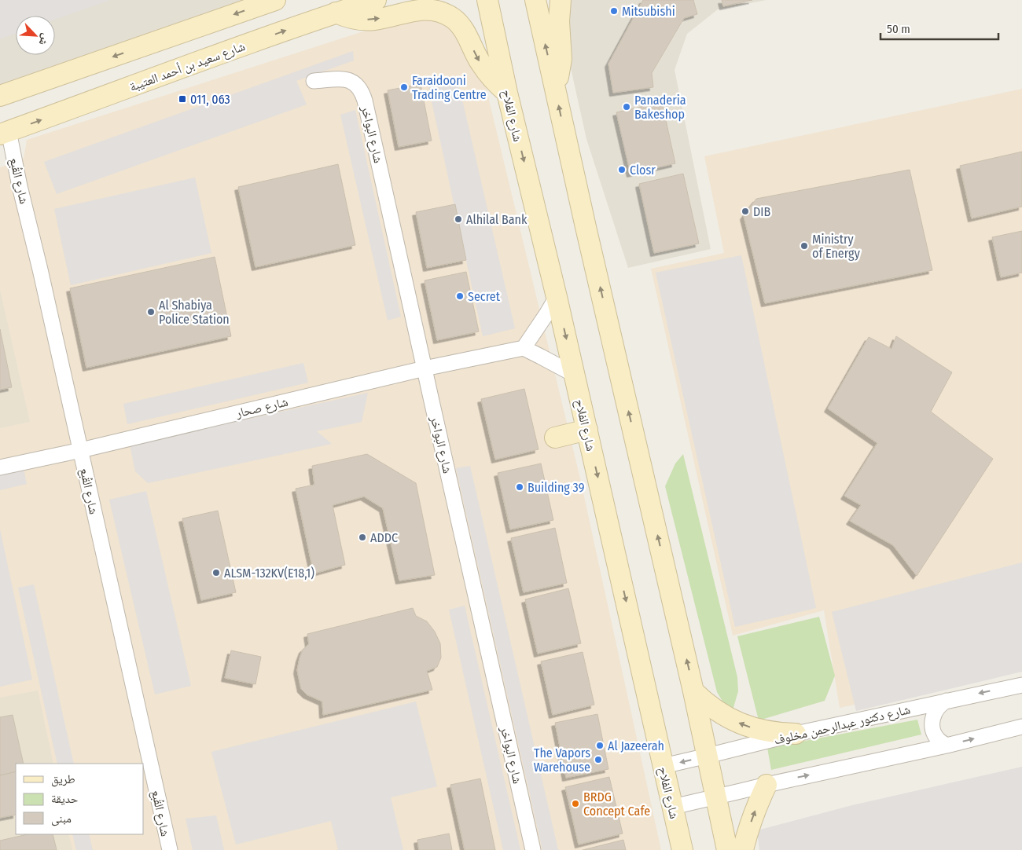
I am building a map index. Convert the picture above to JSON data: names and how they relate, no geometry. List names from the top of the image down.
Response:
{
  "streets": {
    "main road": ["شارع سعيد بن أحمد العتيبة", "شارع الفلاح"],
    "street": [
      "شارع البواخر",
      "شارع القُبع",
      "شارع صحار",
      "شارع دكتور عبدالرحمن مخلوف"
    ]
  },
  "crossings": [
    ["شارع سعيد بن أحمد العتيبة", "شارع القُبع"],
    ["شارع الفلاح", "شارع دكتور عبدالرحمن مخلوف"],
    ["شارع البواخر", "شارع صحار"],
    ["شارع القُبع", "شارع صحار"]
  ],
  "places": {
    "other": [
      "Mitsubishi",
      "Faraidooni Trading Centre",
      "Panaderia Bakeshop",
      "Closr",
      "DIB",
      "Alhilal Bank",
      "Ministry of Energy",
      "Secret",
      "Al Shabiya Police Station",
      "Building 39",
      "ADDC",
      "ALSM-132KV(E18,1)",
      "Al Jazeerah",
      "The Vapors Warehouse",
      "BRDG Concept Cafe"
    ],
    "transit": ["011, 063"]
  },
  "legend": ["طريق", "حديقة", "مبنى"],
  "scale_bar": "50 m",
  "north": "bottom right"
}
